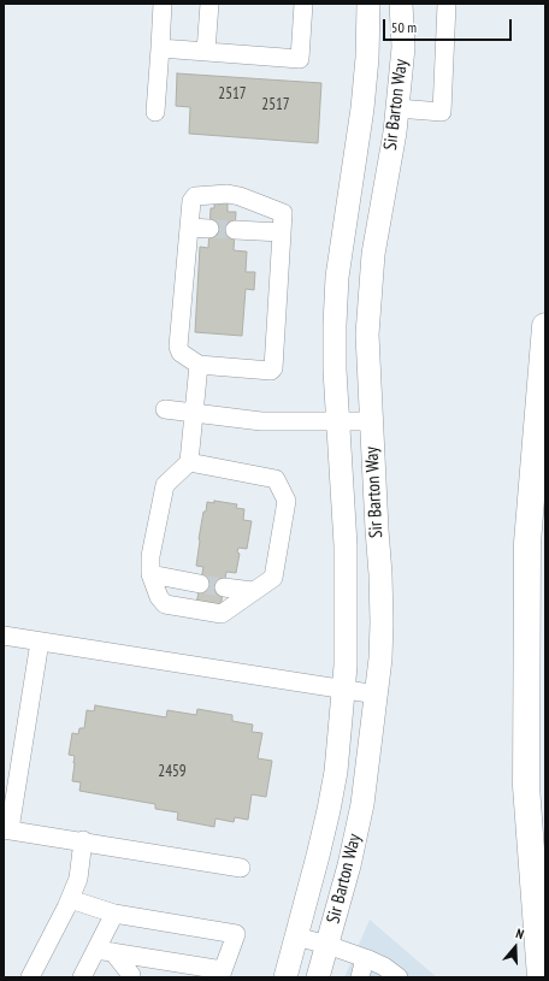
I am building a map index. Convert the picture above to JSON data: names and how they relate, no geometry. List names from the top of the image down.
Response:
{
  "streets": {
    "main road": ["Sir Barton Way"]
  },
  "house_numbers": ["2517", "2517", "2459"],
  "scale_bar": "50 m",
  "north": "top"
}
